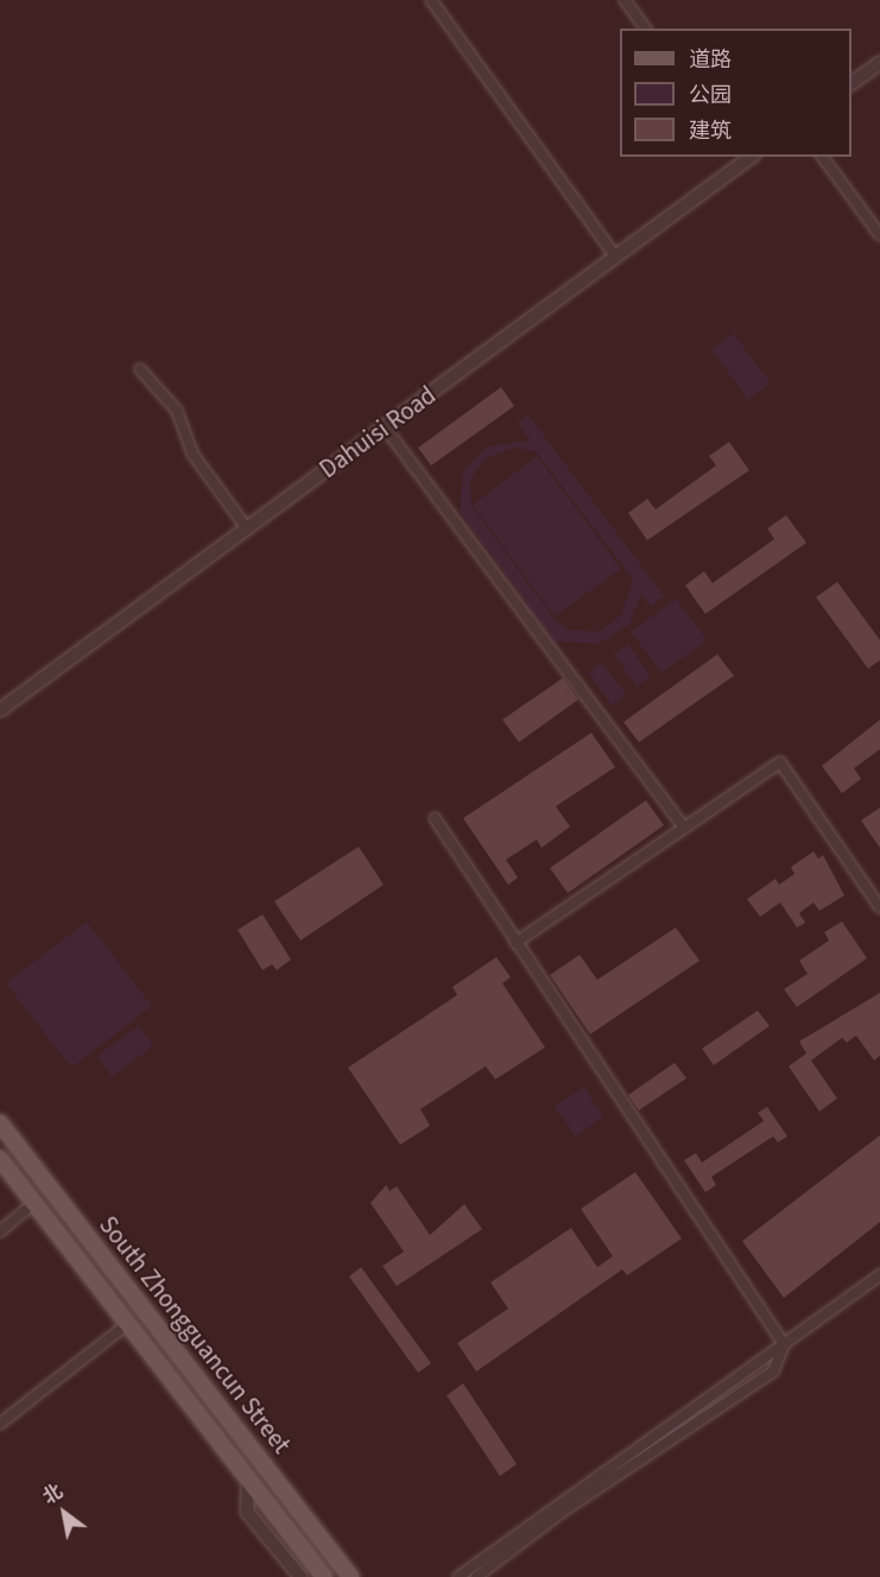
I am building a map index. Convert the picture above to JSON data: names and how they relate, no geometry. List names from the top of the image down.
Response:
{
  "streets": {
    "main road": ["South Zhongguancun Street"],
    "street": ["Dahuisi Road"]
  },
  "legend": ["道路", "公园", "建筑"],
  "north": "top left"
}
